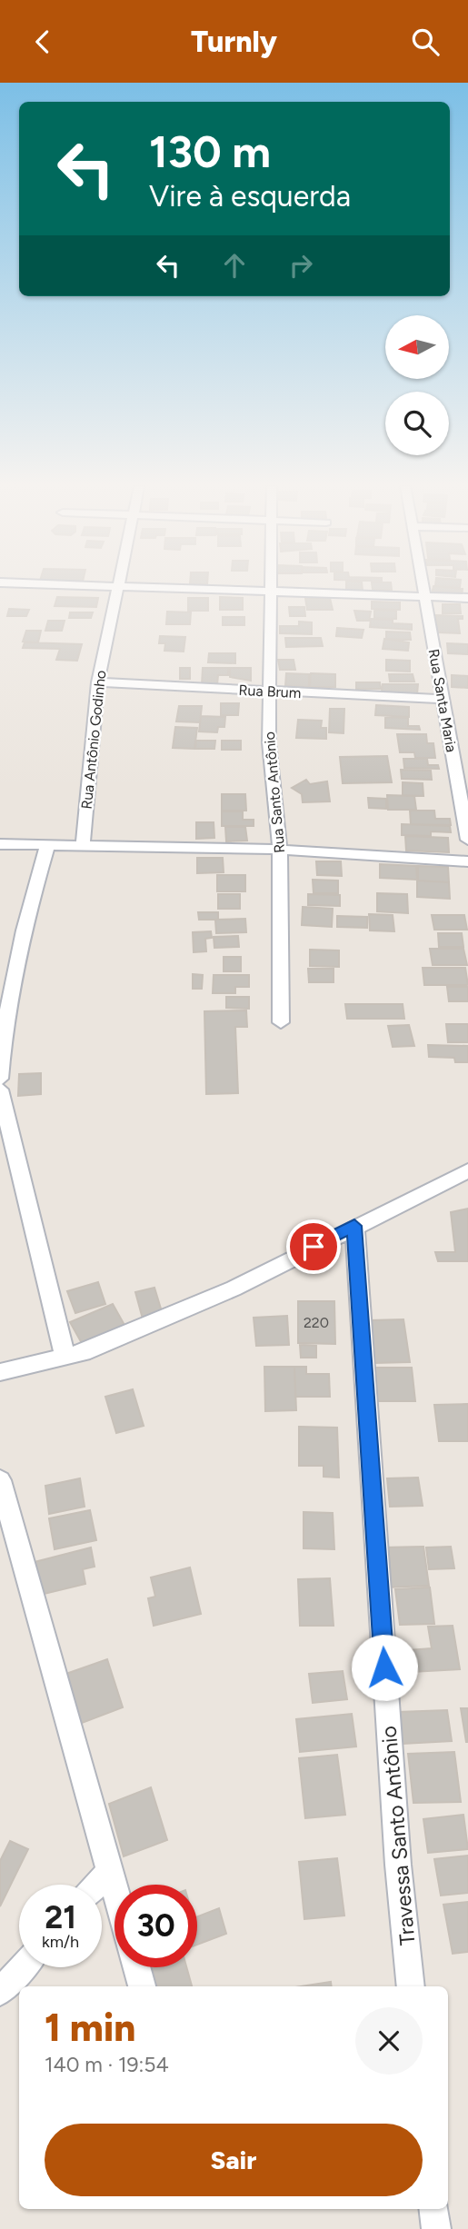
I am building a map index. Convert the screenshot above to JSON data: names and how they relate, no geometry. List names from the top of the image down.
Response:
{
  "streets": {
    "street": [
      "Rua Brum",
      "Rua Santa Maria",
      "Rua Antônio Godinho",
      "Rua Santo Antônio",
      "Travessa Santo Antônio"
    ]
  },
  "crossings": [
    ["Rua Brum", "Rua Santa Maria"],
    ["Rua Brum", "Rua Antônio Godinho"],
    ["Rua Brum", "Rua Santo Antônio"]
  ],
  "house_numbers": ["220"],
  "north": "left",
  "page": {
    "header": "Turnly",
    "turn": ["130 m", "Vire à esquerda"],
    "speed": "21 km/h",
    "limit": "30",
    "heading": ["1 min", "140 m · 19:54"],
    "buttons": "Sair"
  }
}
